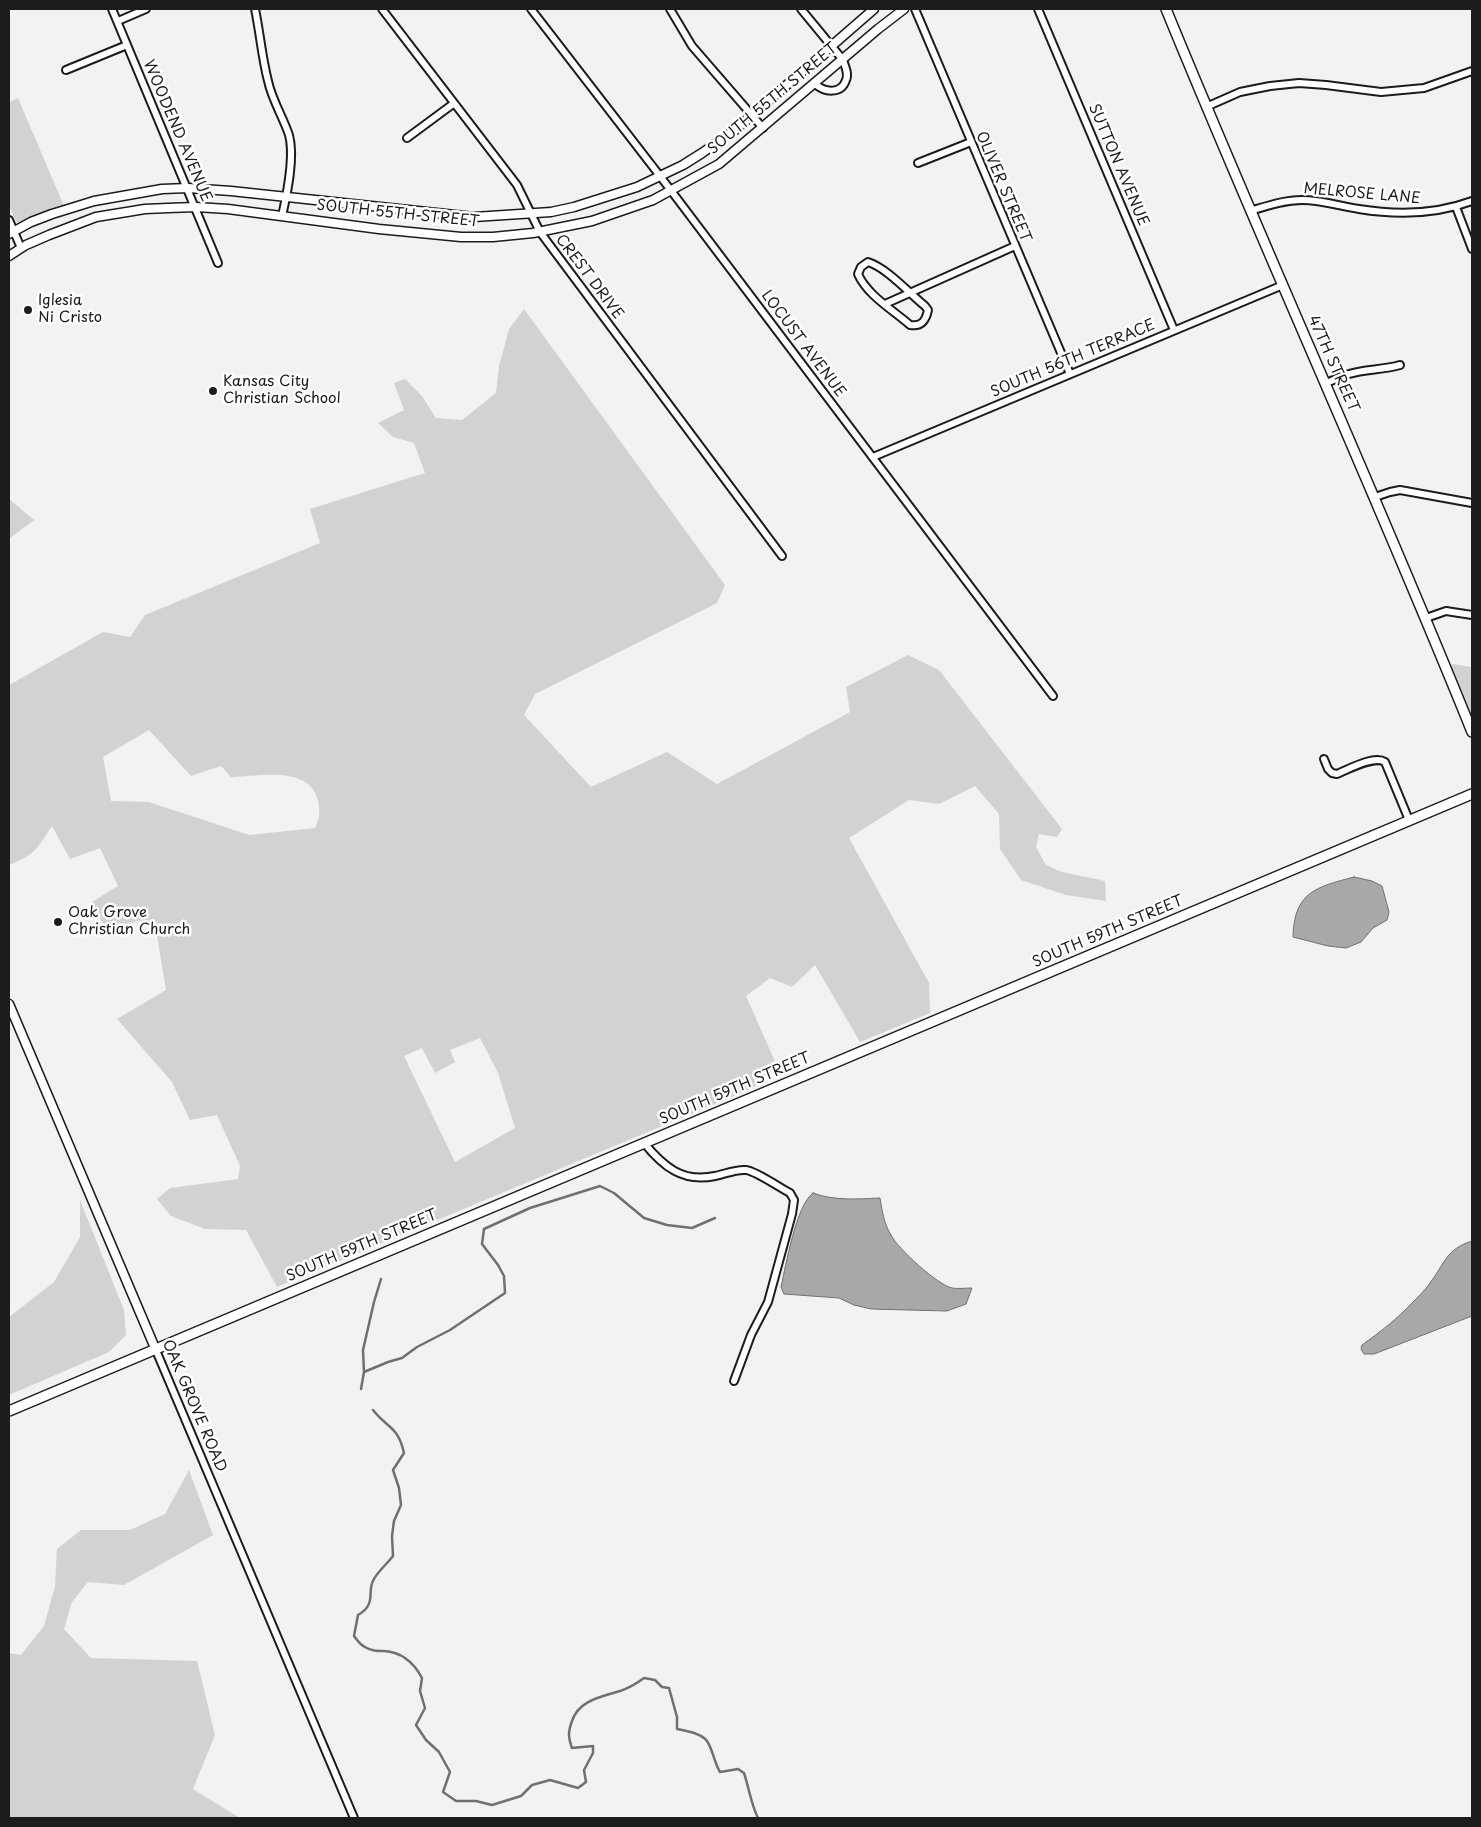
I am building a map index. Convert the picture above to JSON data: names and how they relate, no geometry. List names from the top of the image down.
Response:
{
  "streets": {
    "main road": ["47TH STREET", "SOUTH 59TH STREET"],
    "street": [
      "SOUTH 55TH STREET",
      "WOODEND AVENUE",
      "SUTTON AVENUE",
      "OLIVER STREET",
      "MELROSE LANE",
      "CREST DRIVE",
      "LOCUST AVENUE",
      "SOUTH 56TH TERRACE",
      "OAK GROVE ROAD"
    ]
  },
  "crossings": [
    ["SOUTH 55TH STREET", "WOODEND AVENUE"],
    ["SOUTH 55TH STREET", "CREST DRIVE"],
    ["SOUTH 55TH STREET", "LOCUST AVENUE"],
    ["SUTTON AVENUE", "SOUTH 56TH TERRACE"],
    ["OLIVER STREET", "SOUTH 56TH TERRACE"],
    ["MELROSE LANE", "47TH STREET"],
    ["LOCUST AVENUE", "SOUTH 56TH TERRACE"],
    ["SOUTH 56TH TERRACE", "47TH STREET"],
    ["SOUTH 59TH STREET", "OAK GROVE ROAD"]
  ],
  "places": ["Iglesia Ni Cristo", "Kansas City Christian School", "Oak Grove Christian Church"]
}
